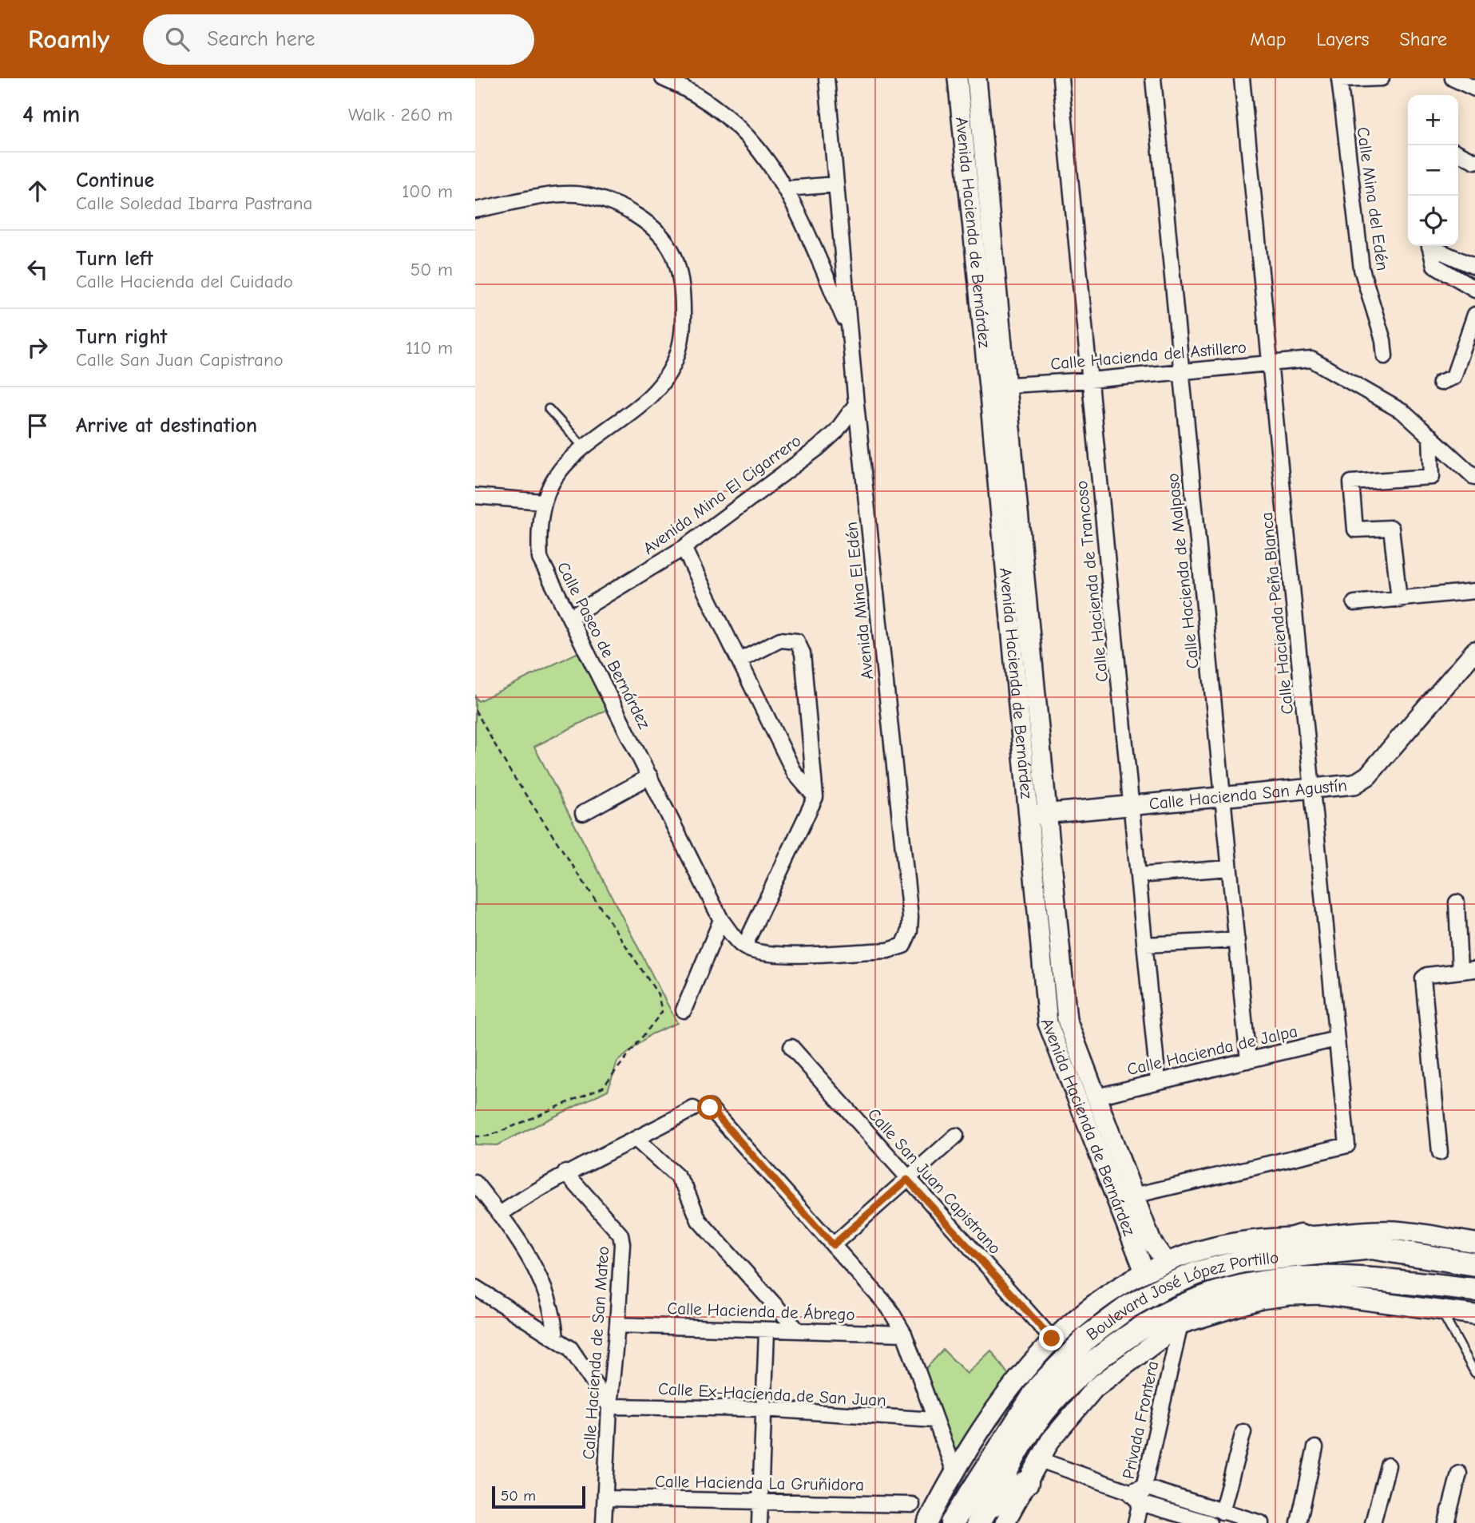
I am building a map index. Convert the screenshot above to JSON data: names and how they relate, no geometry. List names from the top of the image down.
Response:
{
  "streets": {
    "main road": ["Boulevard José López Portillo"],
    "street": [
      "Calle Mina del Edén",
      "Avenida Hacienda de Bernárdez",
      "Calle Hacienda del Astillero",
      "Avenida Mina El Cigarrero",
      "Calle Hacienda de Malpaso",
      "Calle Hacienda de Trancoso",
      "Avenida Mina El Edén",
      "Calle Hacienda Peña Blanca",
      "Calle Paseo de Bernárdez",
      "Calle Hacienda San Agustín",
      "Calle Hacienda de Jalpa",
      "Calle San Juan Capistrano",
      "Calle Hacienda de Ábrego",
      "Calle Hacienda de San Mateo",
      "Calle Ex-Hacienda de San Juan",
      "Privada Frontera",
      "Calle Hacienda La Gruñidora"
    ]
  },
  "crossings": [
    ["Avenida Hacienda de Bernárdez", "Calle Hacienda del Astillero"],
    ["Avenida Hacienda de Bernárdez", "Calle Hacienda Peña Blanca"],
    ["Avenida Hacienda de Bernárdez", "Calle Hacienda San Agustín"],
    ["Avenida Hacienda de Bernárdez", "Calle Hacienda de Jalpa"],
    ["Calle Hacienda del Astillero", "Calle Hacienda de Malpaso"],
    ["Calle Hacienda del Astillero", "Calle Hacienda de Trancoso"],
    ["Calle Hacienda del Astillero", "Calle Hacienda Peña Blanca"],
    ["Avenida Mina El Cigarrero", "Avenida Mina El Edén"],
    ["Avenida Mina El Cigarrero", "Calle Paseo de Bernárdez"],
    ["Calle Hacienda de Malpaso", "Calle Hacienda San Agustín"],
    ["Calle Hacienda de Malpaso", "Calle Hacienda de Jalpa"],
    ["Calle Hacienda de Trancoso", "Calle Hacienda San Agustín"],
    ["Calle Hacienda de Trancoso", "Calle Hacienda de Jalpa"],
    ["Avenida Mina El Edén", "Calle Paseo de Bernárdez"],
    ["Calle Hacienda Peña Blanca", "Calle Hacienda San Agustín"],
    ["Calle Hacienda Peña Blanca", "Calle Hacienda de Jalpa"],
    ["Calle Hacienda de Ábrego", "Calle Hacienda de San Mateo"],
    ["Calle Hacienda de San Mateo", "Calle Ex-Hacienda de San Juan"],
    ["Calle Hacienda de San Mateo", "Calle Hacienda La Gruñidora"]
  ],
  "scale_bar": "50 m",
  "page": {
    "header": "Roamly",
    "search": "Search here",
    "nav": ["Map", "Layers", "Share"],
    "heading": ["4 min", "Walk · 260 m"],
    "map_buttons": ["+", "−"],
    "list": [
      ["Continue", "Calle Soledad Ibarra Pastrana", "100 m"],
      ["Turn left", "Calle Hacienda del Cuidado", "50 m"],
      ["Turn right", "Calle San Juan Capistrano", "110 m"],
      "Arrive at destination"
    ],
    "scale": "50 m"
  }
}
